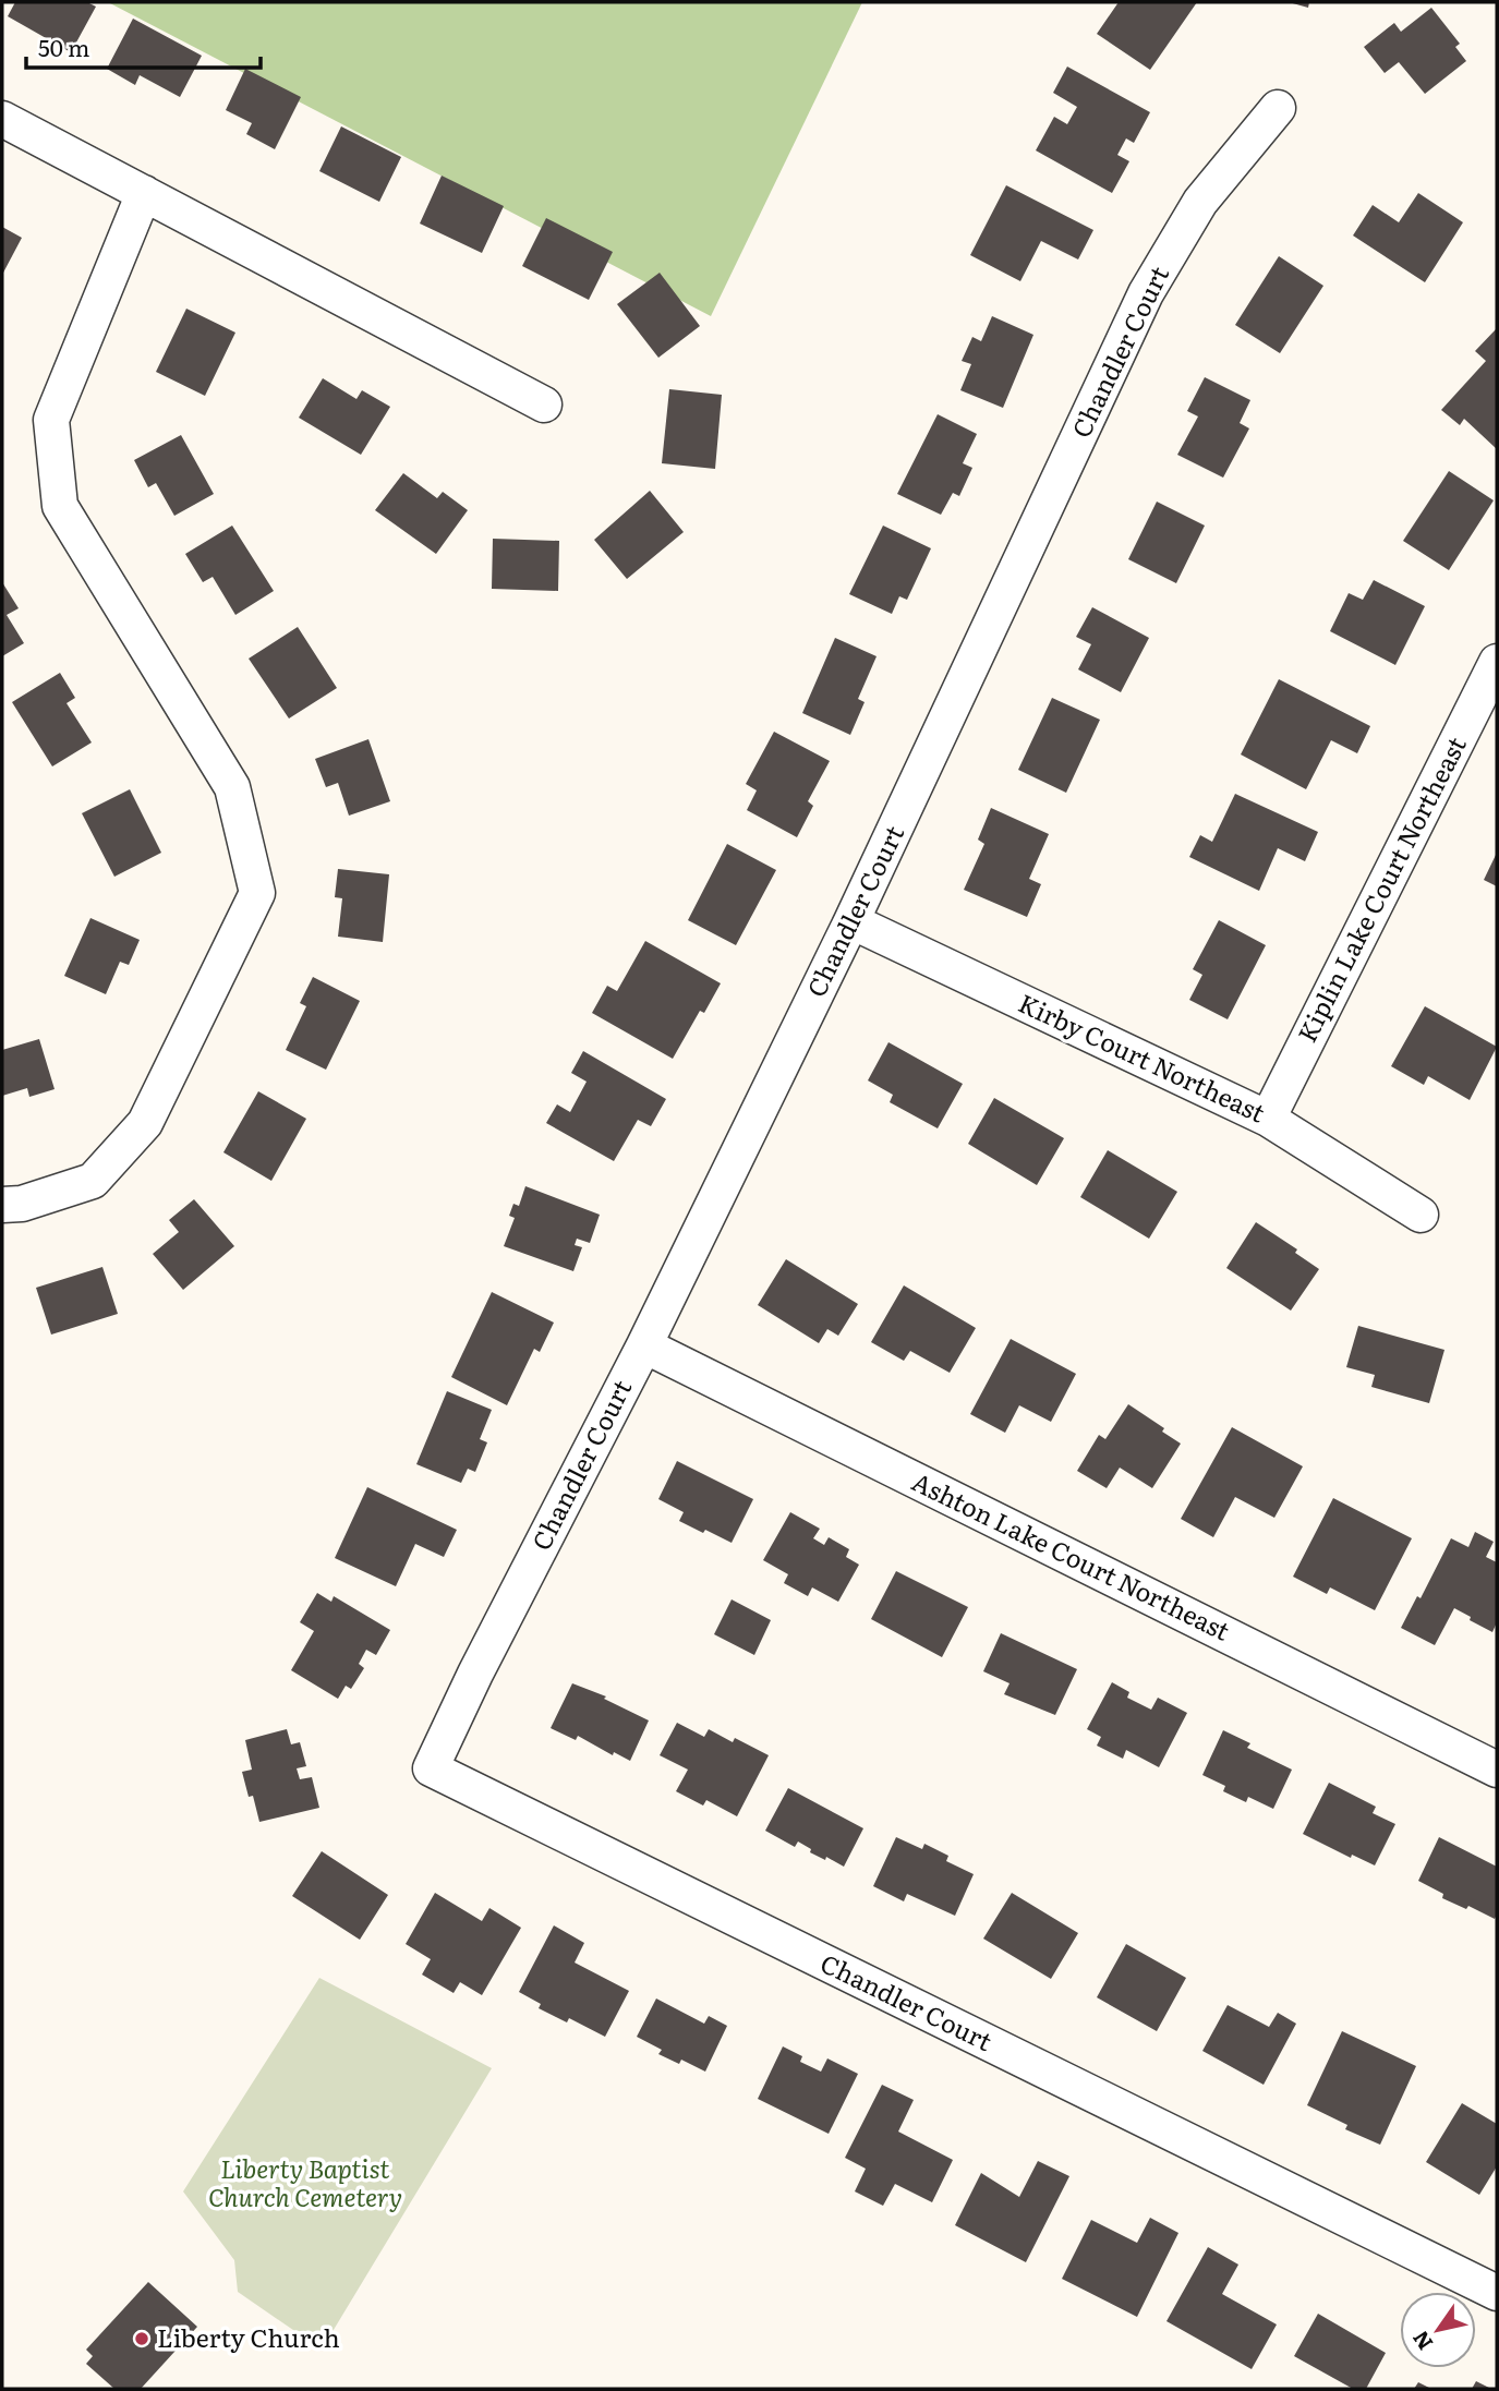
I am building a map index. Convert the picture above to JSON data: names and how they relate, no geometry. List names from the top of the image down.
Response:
{
  "streets": {
    "street": [
      "Chandler Court",
      "Kiplin Lake Court Northeast",
      "Kirby Court Northeast",
      "Ashton Lake Court Northeast"
    ]
  },
  "crossings": [
    ["Chandler Court", "Kirby Court Northeast"],
    ["Chandler Court", "Ashton Lake Court Northeast"],
    ["Kiplin Lake Court Northeast", "Kirby Court Northeast"]
  ],
  "parks": ["Liberty Baptist Church Cemetery"],
  "places": ["Liberty Church"],
  "scale_bar": "50 m",
  "north": "bottom left"
}
